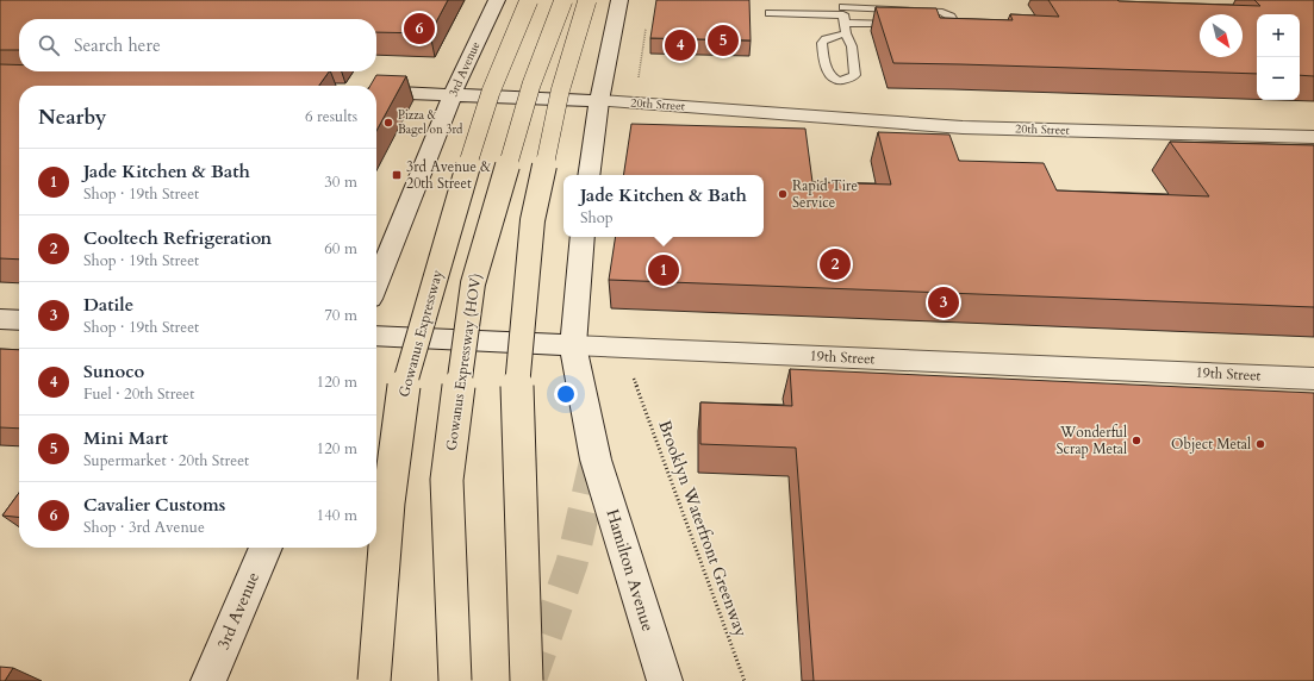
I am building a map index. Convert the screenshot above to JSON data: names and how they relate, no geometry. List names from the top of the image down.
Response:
{
  "streets": {
    "highway": ["Gowanus Expressway", "Gowanus Expressway (HOV)"],
    "main road": [
      "3rd Avenue",
      "20th Street",
      "19th Street",
      "Hamilton Avenue"
    ],
    "path": ["Brooklyn Waterfront Greenway"]
  },
  "crossings": [
    ["3rd Avenue", "20th Street"],
    ["19th Street", "Hamilton Avenue"]
  ],
  "places": {
    "other": [
      "Pizza & Bagel on 3rd",
      "Rapid Tire Service",
      "Wonderful Scrap Metal",
      "Object Metal"
    ],
    "transit": ["3rd Avenue & 20th Street"]
  },
  "north": "bottom right",
  "page": {
    "pins": [
      "6",
      "5",
      "4",
      "2",
      "1",
      "3"
    ],
    "map_buttons": ["+", "−"],
    "search": "Search here",
    "heading": ["Nearby", "6 results"],
    "list": [
      {
        "mark": "1",
        "name": "Jade Kitchen & Bath",
        "note": "Shop · 19th Street",
        "value": "30 m"
      },
      {
        "mark": "2",
        "name": "Cooltech Refrigeration",
        "note": "Shop · 19th Street",
        "value": "60 m"
      },
      {
        "mark": "3",
        "name": "Datile",
        "note": "Shop · 19th Street",
        "value": "70 m"
      },
      {
        "mark": "4",
        "name": "Sunoco",
        "note": "Fuel · 20th Street",
        "value": "120 m"
      },
      {
        "mark": "5",
        "name": "Mini Mart",
        "note": "Supermarket · 20th Street",
        "value": "120 m"
      },
      {
        "mark": "6",
        "name": "Cavalier Customs",
        "note": "Shop · 3rd Avenue",
        "value": "140 m"
      }
    ],
    "popup": ["Jade Kitchen & Bath", "Shop"]
  }
}
